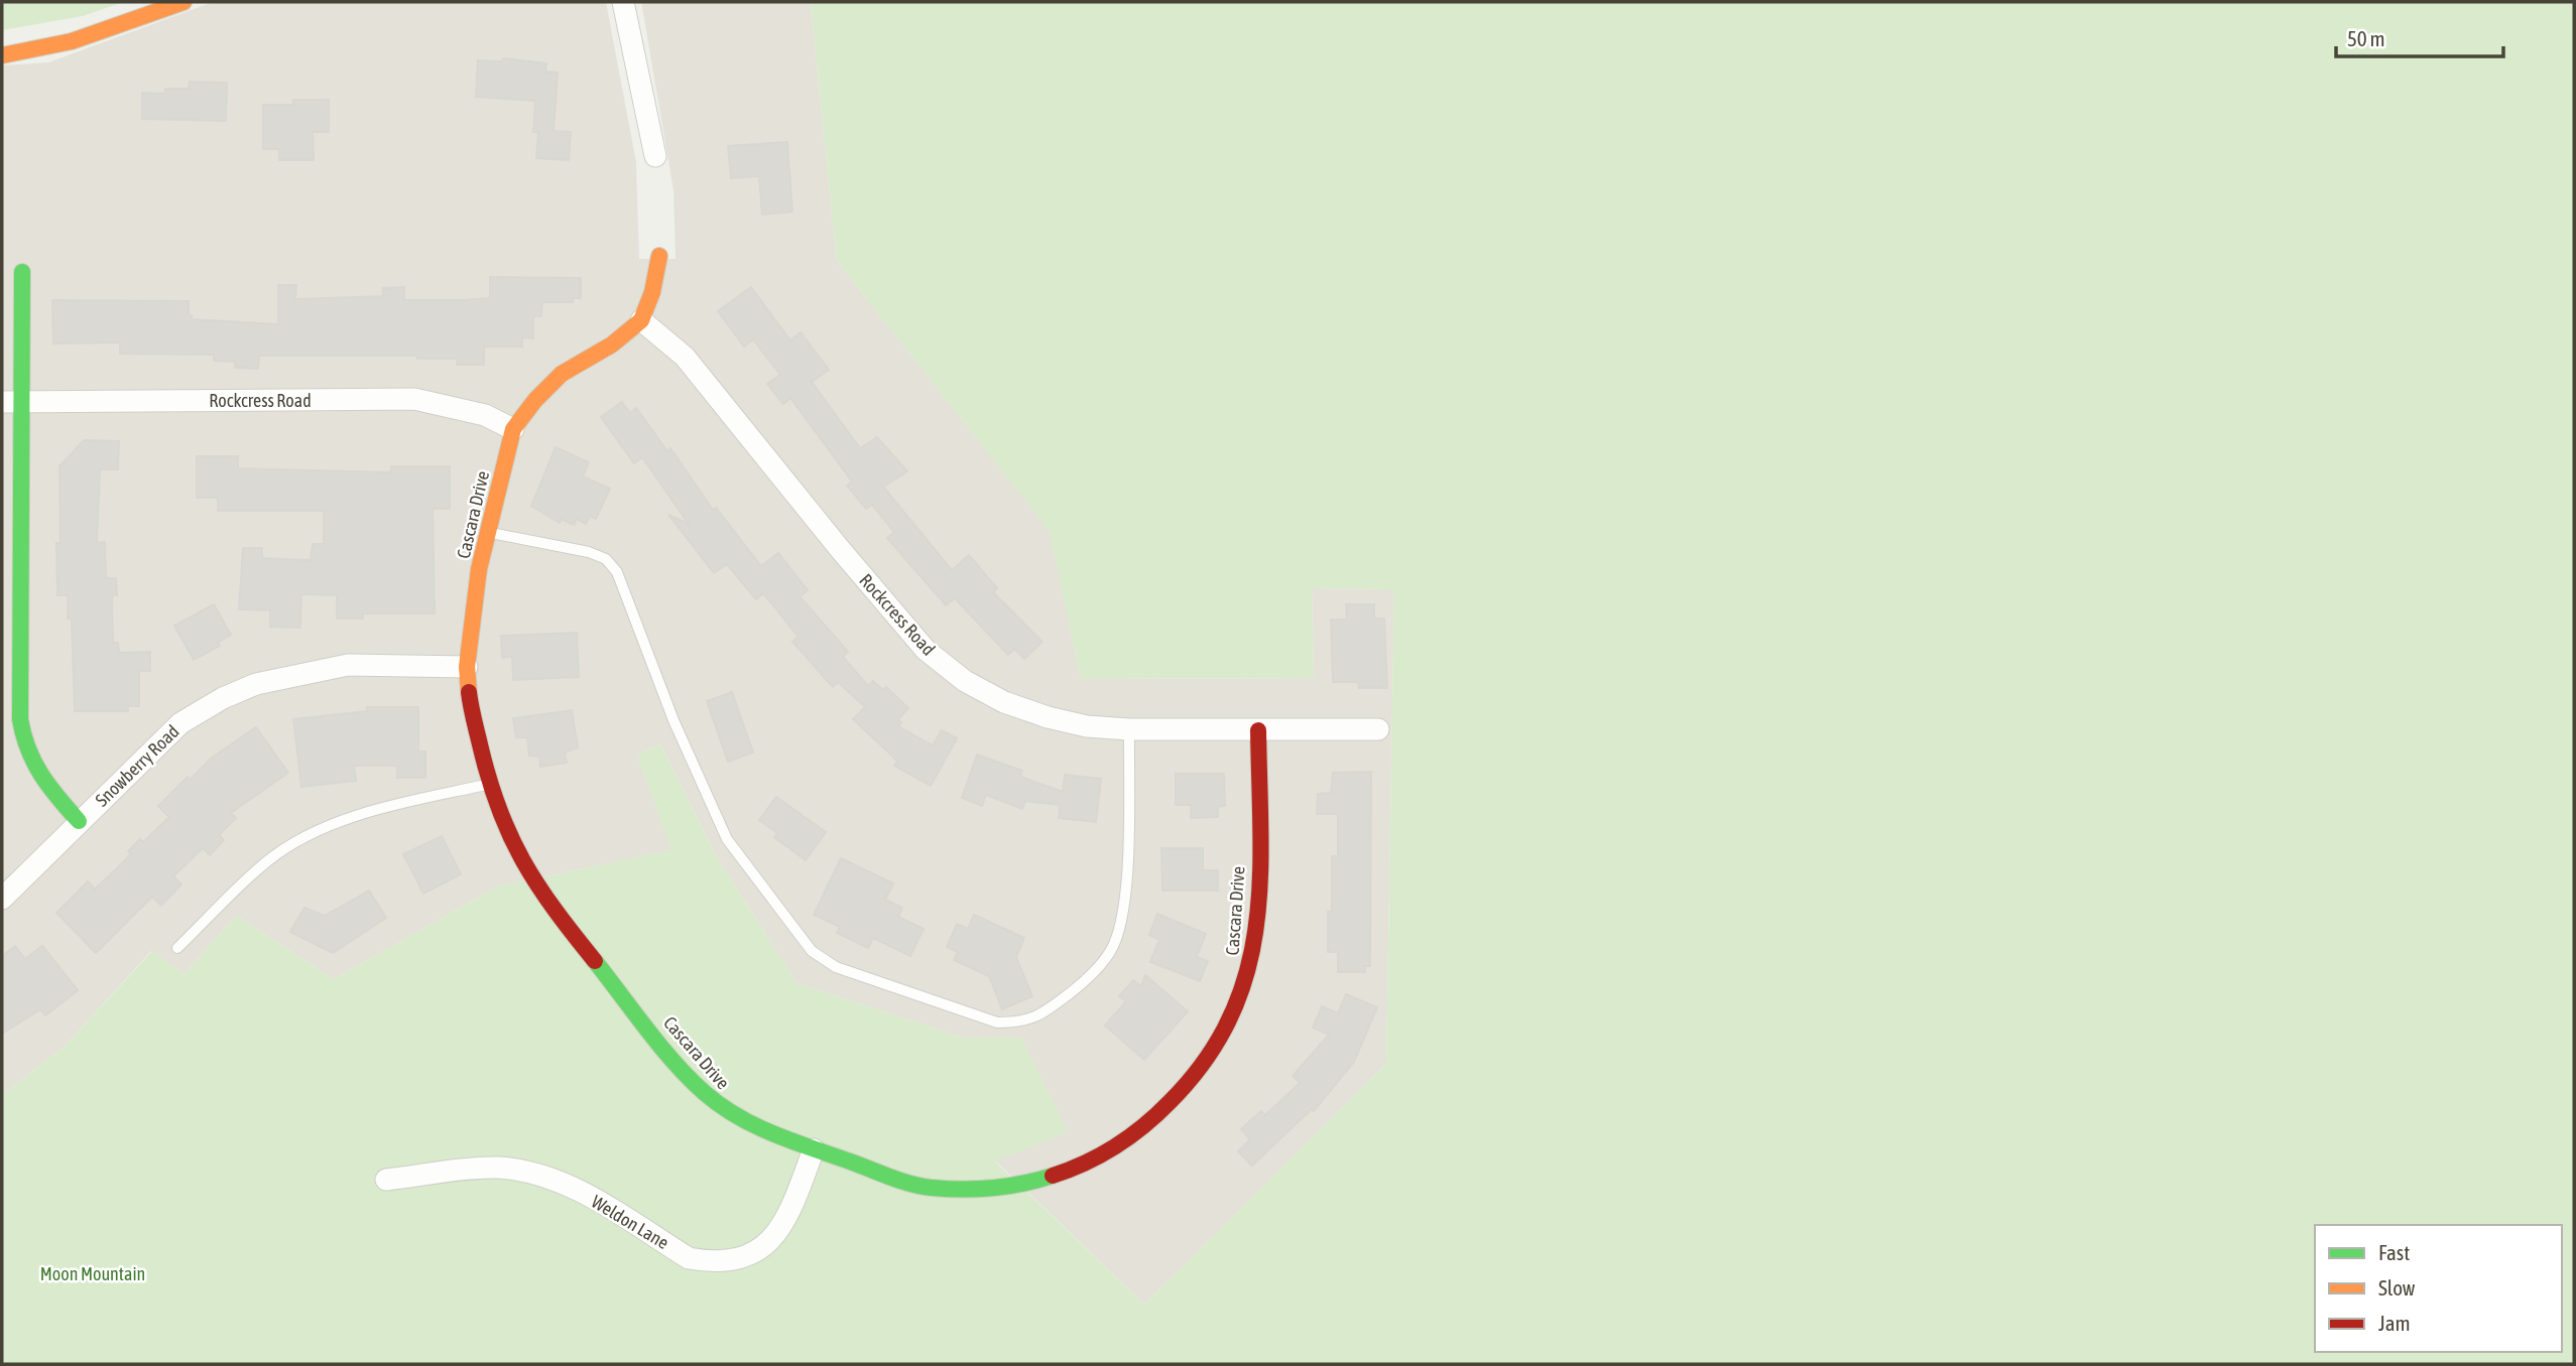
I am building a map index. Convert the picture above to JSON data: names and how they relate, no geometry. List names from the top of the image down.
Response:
{
  "streets": {
    "street": [
      "Rockcress Road",
      "Cascara Drive",
      "Snowberry Road",
      "Weldon Lane"
    ]
  },
  "crossings": [
    ["Rockcress Road", "Cascara Drive"],
    ["Cascara Drive", "Snowberry Road"],
    ["Cascara Drive", "Weldon Lane"]
  ],
  "parks": ["Moon Mountain"],
  "legend": ["Fast", "Slow", "Jam"],
  "scale_bar": "50 m"
}
